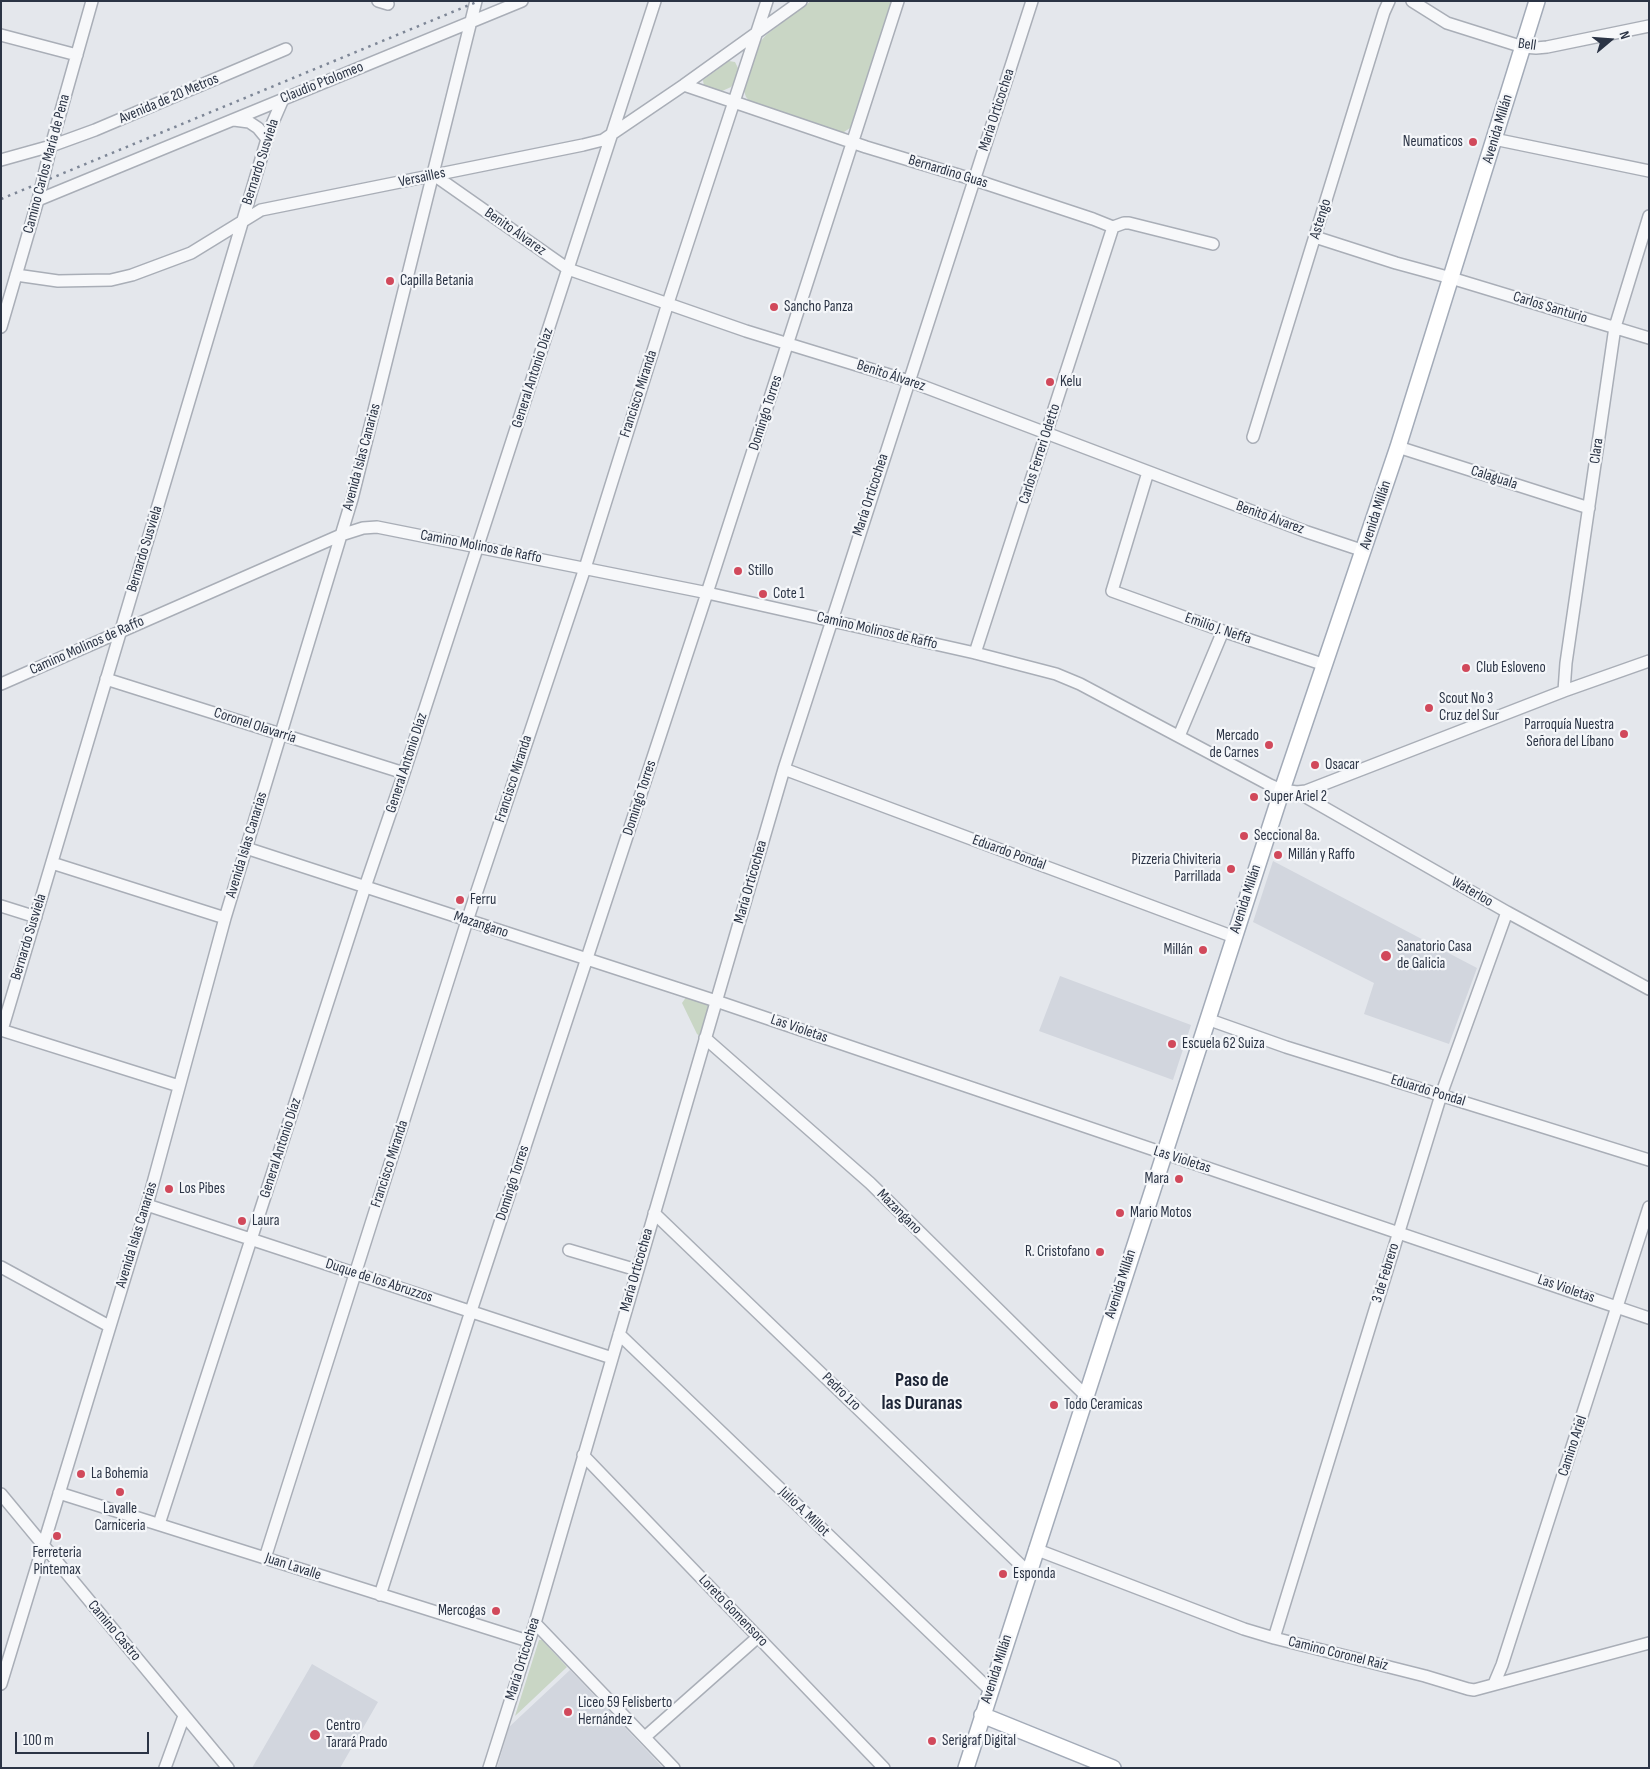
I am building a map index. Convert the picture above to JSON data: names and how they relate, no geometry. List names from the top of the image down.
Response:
{
  "streets": {
    "main road": ["Avenida Millán"],
    "street": [
      "Bell",
      "Claudio Ptolomeo",
      "Avenida de 20 Metros",
      "María Orticochea",
      "Bernardo Susviela",
      "Camino Carlos María de Pena",
      "Bernardino Guas",
      "Versailles",
      "Astengo",
      "Benito Álvarez",
      "Carlos Santurio",
      "General Antonio Díaz",
      "Francisco Miranda",
      "Domingo Torres",
      "Clara",
      "Carlos Ferreri Odetto",
      "Avenida Islas Canarias",
      "Calaguala",
      "Camino Molinos de Raffo",
      "Emilio J. Neffa",
      "Coronel Olavarría",
      "Eduardo Pondal",
      "Waterloo",
      "Mazangano",
      "Las Violetas",
      "3 de Febrero",
      "Duque de los Abruzzos",
      "Pedro 1ro",
      "Camino Ariel",
      "Julio A. Millot",
      "Juan Lavalle",
      "Loreto Gomensoro",
      "Camino Castro",
      "Camino Coronel Raíz"
    ]
  },
  "crossings": [
    ["Bell", "Avenida Millán"],
    ["Claudio Ptolomeo", "Bernardo Susviela"],
    ["Claudio Ptolomeo", "Camino Carlos María de Pena"],
    ["Claudio Ptolomeo", "Avenida Islas Canarias"],
    ["Avenida de 20 Metros", "Camino Carlos María de Pena"],
    ["María Orticochea", "Bernardino Guas"],
    ["María Orticochea", "Benito Álvarez"],
    ["María Orticochea", "Camino Molinos de Raffo"],
    ["María Orticochea", "Eduardo Pondal"],
    ["María Orticochea", "Mazangano"],
    ["María Orticochea", "Las Violetas"],
    ["María Orticochea", "Duque de los Abruzzos"],
    ["María Orticochea", "Pedro 1ro"],
    ["María Orticochea", "Julio A. Millot"],
    ["María Orticochea", "Juan Lavalle"],
    ["María Orticochea", "Loreto Gomensoro"],
    ["Avenida Millán", "Benito Álvarez"],
    ["Avenida Millán", "Carlos Santurio"],
    ["Avenida Millán", "Calaguala"],
    ["Avenida Millán", "Camino Molinos de Raffo"],
    ["Avenida Millán", "Emilio J. Neffa"],
    ["Avenida Millán", "Eduardo Pondal"],
    ["Avenida Millán", "Mazangano"],
    ["Avenida Millán", "Las Violetas"],
    ["Avenida Millán", "Pedro 1ro"],
    ["Avenida Millán", "Julio A. Millot"],
    ["Avenida Millán", "Camino Coronel Raíz"],
    ["Bernardo Susviela", "Versailles"],
    ["Bernardo Susviela", "Camino Molinos de Raffo"],
    ["Bernardo Susviela", "Coronel Olavarría"],
    ["Camino Carlos María de Pena", "Versailles"],
    ["Bernardino Guas", "Versailles"],
    ["Bernardino Guas", "Francisco Miranda"],
    ["Bernardino Guas", "Domingo Torres"],
    ["Bernardino Guas", "Carlos Ferreri Odetto"],
    ["Versailles", "Benito Álvarez"],
    ["Versailles", "General Antonio Díaz"],
    ["Versailles", "Francisco Miranda"],
    ["Versailles", "Avenida Islas Canarias"],
    ["Benito Álvarez", "General Antonio Díaz"],
    ["Benito Álvarez", "Francisco Miranda"],
    ["Benito Álvarez", "Domingo Torres"],
    ["Benito Álvarez", "Carlos Ferreri Odetto"],
    ["Benito Álvarez", "Avenida Islas Canarias"],
    ["Benito Álvarez", "Emilio J. Neffa"],
    ["Carlos Santurio", "Clara"],
    ["General Antonio Díaz", "Camino Molinos de Raffo"],
    ["General Antonio Díaz", "Coronel Olavarría"],
    ["General Antonio Díaz", "Mazangano"],
    ["General Antonio Díaz", "Duque de los Abruzzos"],
    ["General Antonio Díaz", "Juan Lavalle"],
    ["Francisco Miranda", "Camino Molinos de Raffo"],
    ["Francisco Miranda", "Mazangano"],
    ["Francisco Miranda", "Duque de los Abruzzos"],
    ["Francisco Miranda", "Juan Lavalle"],
    ["Domingo Torres", "Camino Molinos de Raffo"],
    ["Domingo Torres", "Mazangano"],
    ["Domingo Torres", "Duque de los Abruzzos"],
    ["Domingo Torres", "Juan Lavalle"],
    ["Clara", "Calaguala"],
    ["Clara", "Camino Molinos de Raffo"],
    ["Carlos Ferreri Odetto", "Camino Molinos de Raffo"],
    ["Avenida Islas Canarias", "Camino Molinos de Raffo"],
    ["Avenida Islas Canarias", "Coronel Olavarría"],
    ["Avenida Islas Canarias", "Mazangano"],
    ["Avenida Islas Canarias", "Duque de los Abruzzos"],
    ["Avenida Islas Canarias", "Juan Lavalle"],
    ["Avenida Islas Canarias", "Camino Castro"],
    ["Camino Molinos de Raffo", "Waterloo"],
    ["Eduardo Pondal", "3 de Febrero"],
    ["Waterloo", "3 de Febrero"],
    ["Mazangano", "Las Violetas"],
    ["Las Violetas", "3 de Febrero"],
    ["Las Violetas", "Camino Ariel"],
    ["3 de Febrero", "Camino Coronel Raíz"],
    ["Camino Ariel", "Camino Coronel Raíz"]
  ],
  "districts": ["Paso de las Duranas"],
  "places": [
    "Neumaticos",
    "Capilla Betania",
    "Sancho Panza",
    "Kelu",
    "Stillo",
    "Cote 1",
    "Club Esloveno",
    "Scout No 3 Cruz del Sur",
    "Parroquía Nuestra Señora del Líbano",
    "Mercado de Carnes",
    "Osacar",
    "Super Ariel 2",
    "Seccional 8a.",
    "Millán y Raffo",
    "Pizzeria Chiviteria Parrillada",
    "Ferru",
    "Millán",
    "Sanatorio Casa de Galicia",
    "Escuela 62 Suiza",
    "Mara",
    "Los Pibes",
    "Mario Motos",
    "Laura",
    "R. Cristofano",
    "Todo Ceramicas",
    "La Bohemia",
    "Lavalle Carniceria",
    "Ferreteria Pintemax",
    "Esponda",
    "Mercogas",
    "Liceo 59 Felisberto Hernández",
    "Centro Tarará Prado",
    "Serigraf Digital"
  ],
  "scale_bar": "100 m",
  "north": "right"
}
